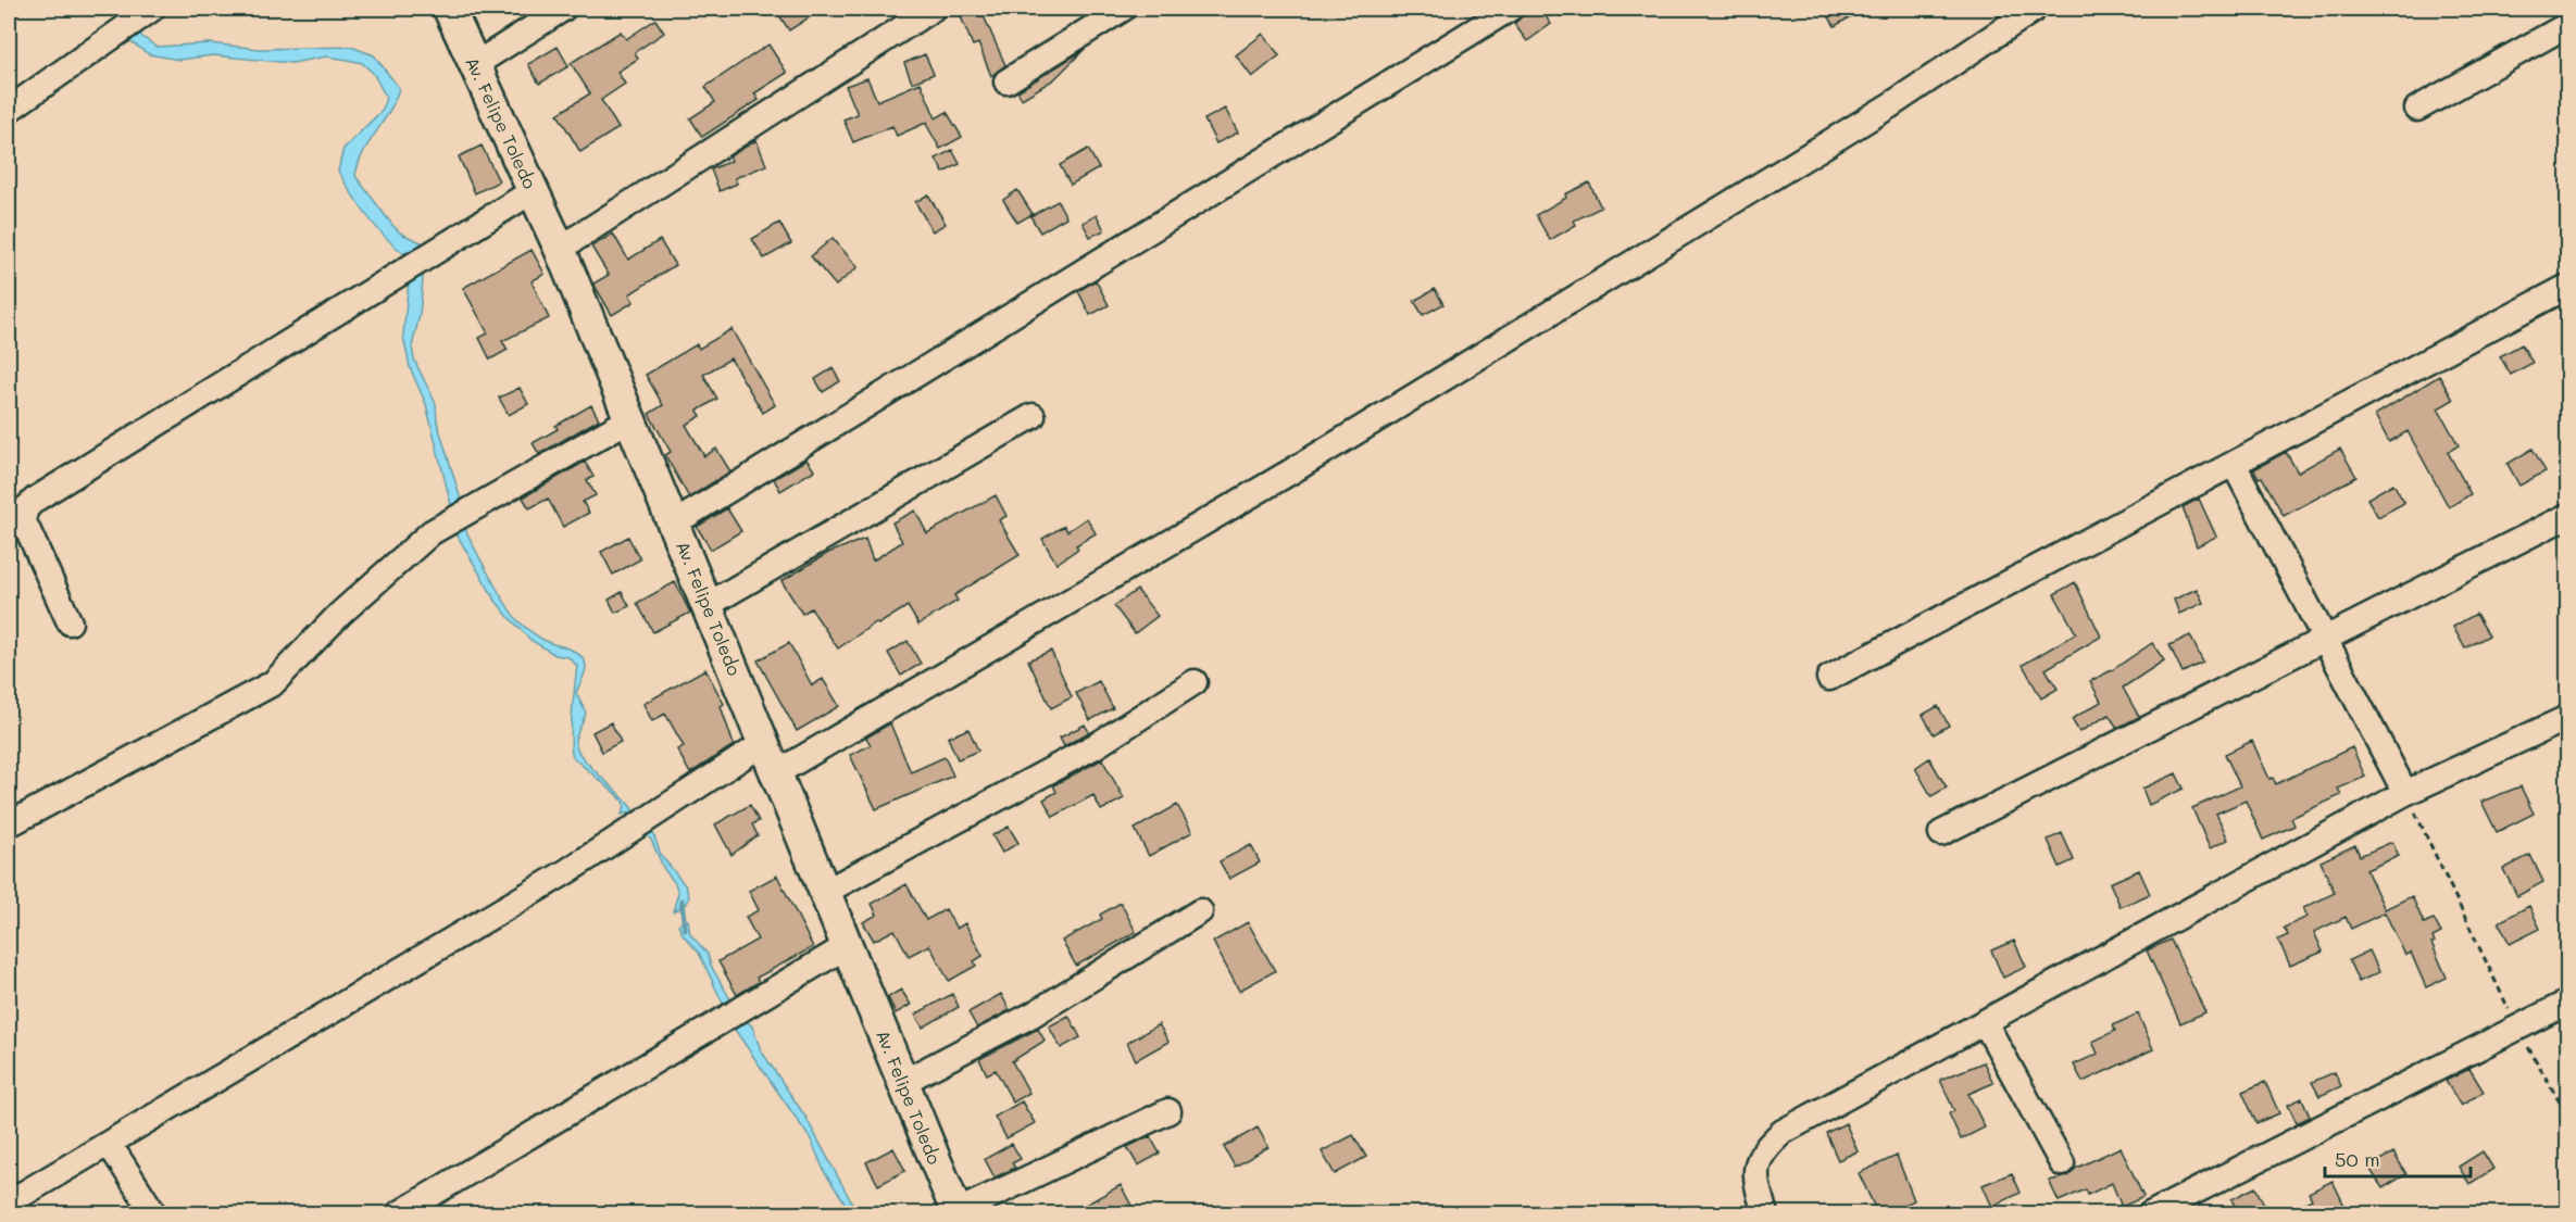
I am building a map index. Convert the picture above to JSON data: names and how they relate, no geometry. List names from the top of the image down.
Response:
{
  "streets": {
    "main road": ["Av. Felipe Toledo"]
  },
  "scale_bar": "50 m"
}
